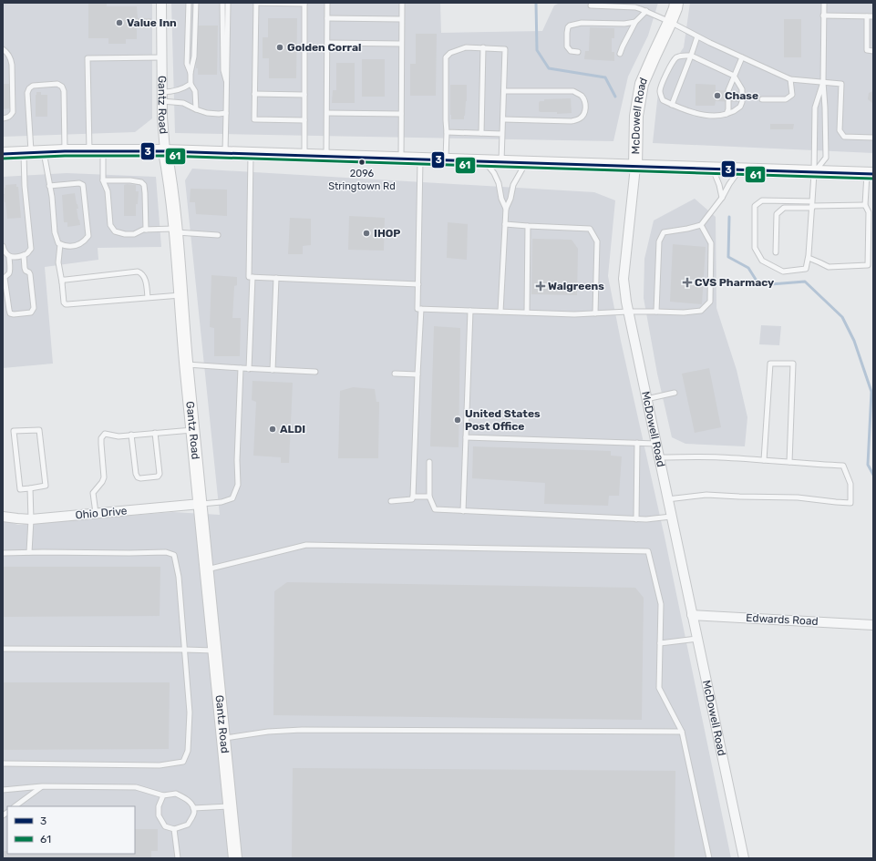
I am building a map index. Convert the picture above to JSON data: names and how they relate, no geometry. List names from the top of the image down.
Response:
{
  "streets": {
    "main road": ["Gantz Road", "McDowell Road"],
    "street": ["Ohio Drive", "Edwards Road"]
  },
  "crossings": [
    ["Gantz Road", "Ohio Drive"],
    ["McDowell Road", "Edwards Road"]
  ],
  "places": {
    "other": [
      "Value Inn",
      "Golden Corral",
      "Chase",
      "2096 Stringtown Rd",
      "IHOP",
      "United States Post Office",
      "ALDI"
    ],
    "health": ["CVS Pharmacy", "Walgreens"]
  },
  "lines": ["transit line 3", "transit line 61"],
  "legend": ["3", "61"]
}
